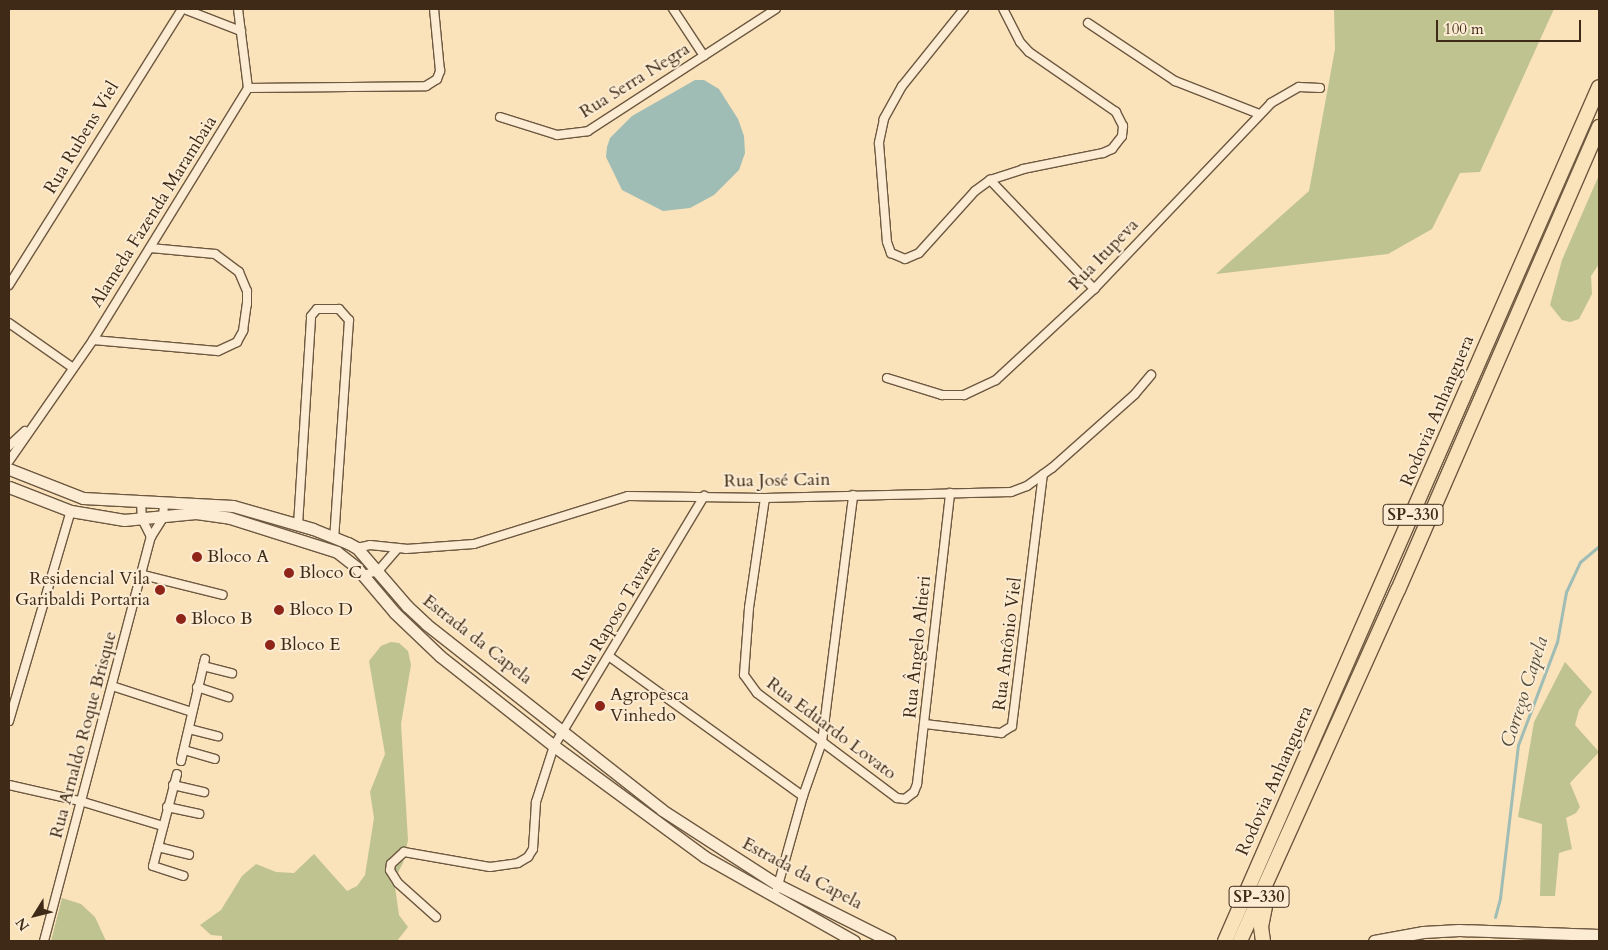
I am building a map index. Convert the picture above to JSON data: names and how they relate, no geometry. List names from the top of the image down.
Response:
{
  "streets": {
    "highway": ["Rodovia Anhanguera", "SP-330"],
    "main road": ["Estrada da Capela"],
    "street": [
      "Rua Serra Negra",
      "Rua Rubens Viel",
      "Alameda Fazenda Marambaia",
      "Rua Itupeva",
      "Rua José Cain",
      "Rua Raposo Tavares",
      "Rua Antônio Viel",
      "Rua Ângelo Altieri",
      "Rua Eduardo Lovato",
      "Rua Arnaldo Roque Brisque"
    ]
  },
  "crossings": [
    ["Rua José Cain", "Rua Raposo Tavares"],
    ["Rua José Cain", "Estrada da Capela"],
    ["Rua José Cain", "Rua Antônio Viel"],
    ["Rua José Cain", "Rua Ângelo Altieri"],
    ["Rua José Cain", "Rua Eduardo Lovato"],
    ["Rua Raposo Tavares", "Estrada da Capela"],
    ["Estrada da Capela", "Rua Arnaldo Roque Brisque"],
    ["Rua Antônio Viel", "Rua Ângelo Altieri"],
    ["Rua Ângelo Altieri", "Rua Eduardo Lovato"]
  ],
  "water": ["Corrego Capela"],
  "places": [
    "Bloco A",
    "Bloco C",
    "Residencial Vila Garibaldi Portaria",
    "Bloco D",
    "Bloco B",
    "Bloco E",
    "Agropesca Vinhedo"
  ],
  "scale_bar": "100 m",
  "north": "bottom left"
}
